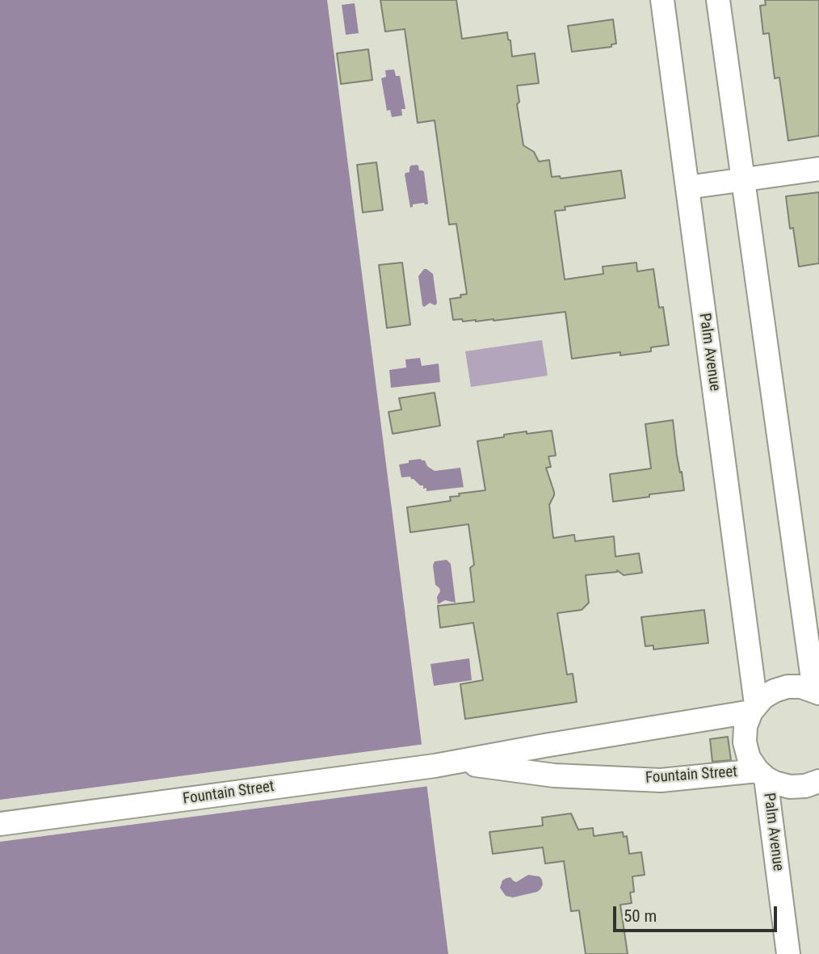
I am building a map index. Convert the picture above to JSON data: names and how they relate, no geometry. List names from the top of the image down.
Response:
{
  "streets": {
    "street": ["Palm Avenue", "Fountain Street"]
  },
  "crossings": [
    ["Palm Avenue", "Fountain Street"]
  ],
  "scale_bar": "50 m"
}
